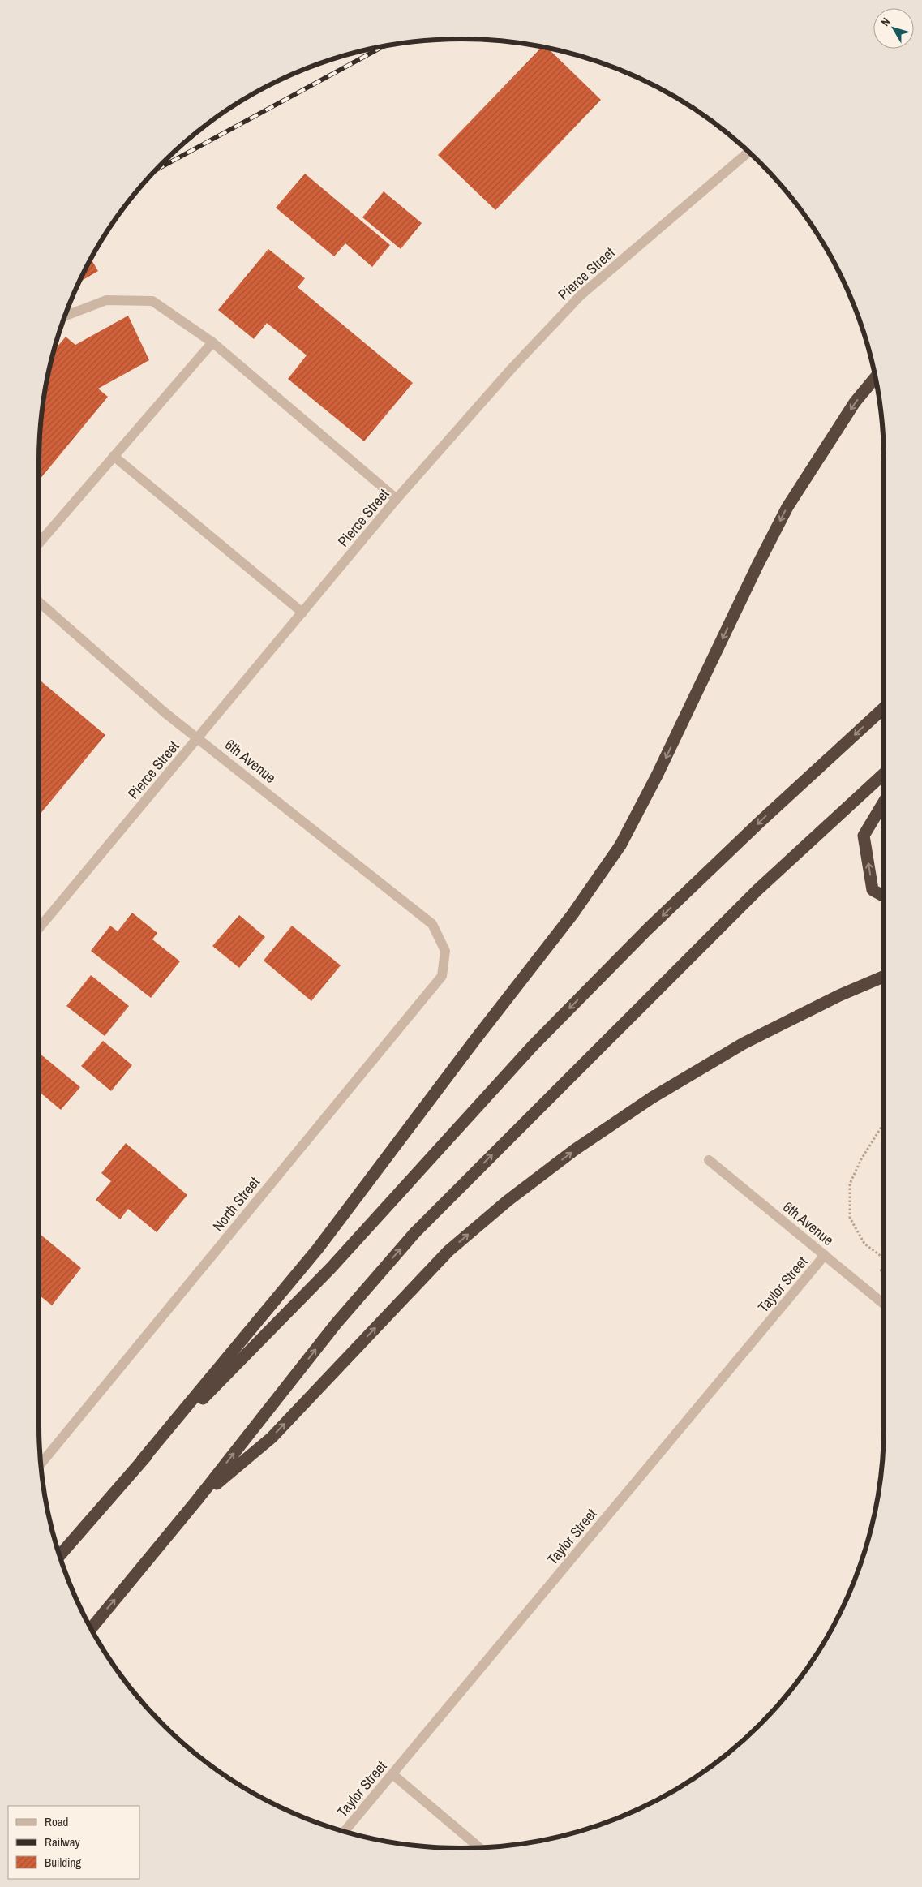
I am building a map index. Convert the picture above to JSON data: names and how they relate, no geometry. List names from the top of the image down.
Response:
{
  "streets": {
    "street": [
      "Pierce Street",
      "6th Avenue",
      "North Street",
      "Taylor Street"
    ]
  },
  "crossings": [
    ["Pierce Street", "6th Avenue"],
    ["6th Avenue", "North Street"],
    ["6th Avenue", "Taylor Street"]
  ],
  "legend": ["Road", "Railway", "Building"],
  "north": "top left"
}
